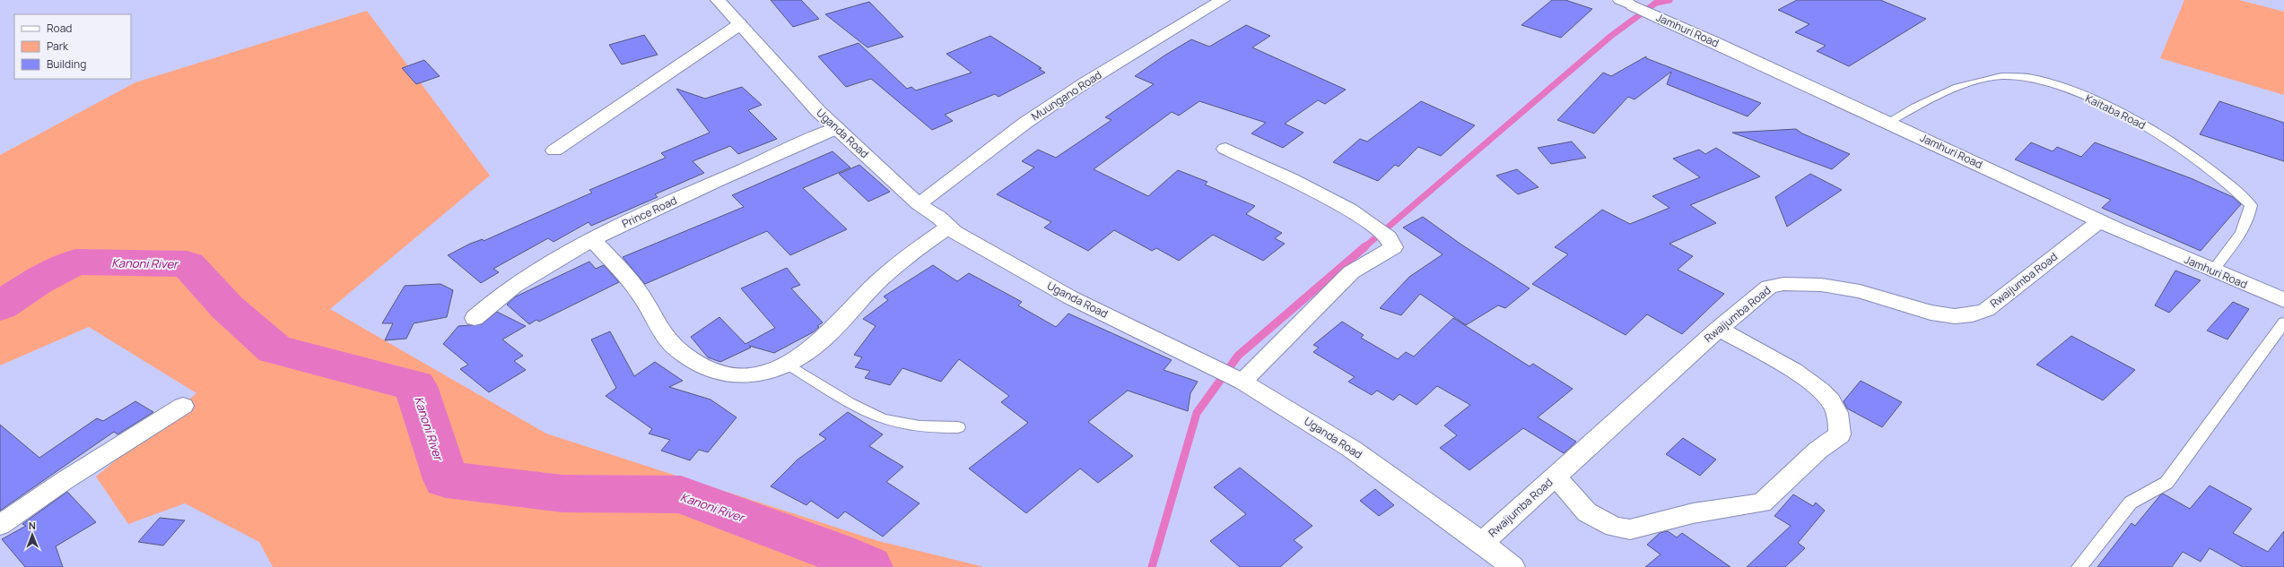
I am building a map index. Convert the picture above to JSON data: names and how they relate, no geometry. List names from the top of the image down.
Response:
{
  "streets": {
    "street": [
      "Jamhuri Road",
      "Muungano Road",
      "Uganda Road",
      "Prince Road",
      "Rwaijumba Road"
    ],
    "lane": ["Kaitaba Road"]
  },
  "crossings": [
    ["Jamhuri Road", "Kaitaba Road"],
    ["Jamhuri Road", "Rwaijumba Road"],
    ["Muungano Road", "Uganda Road"],
    ["Uganda Road", "Prince Road"],
    ["Uganda Road", "Rwaijumba Road"]
  ],
  "water": ["Kanoni River"],
  "legend": ["Road", "Park", "Building"],
  "north": "top"
}
